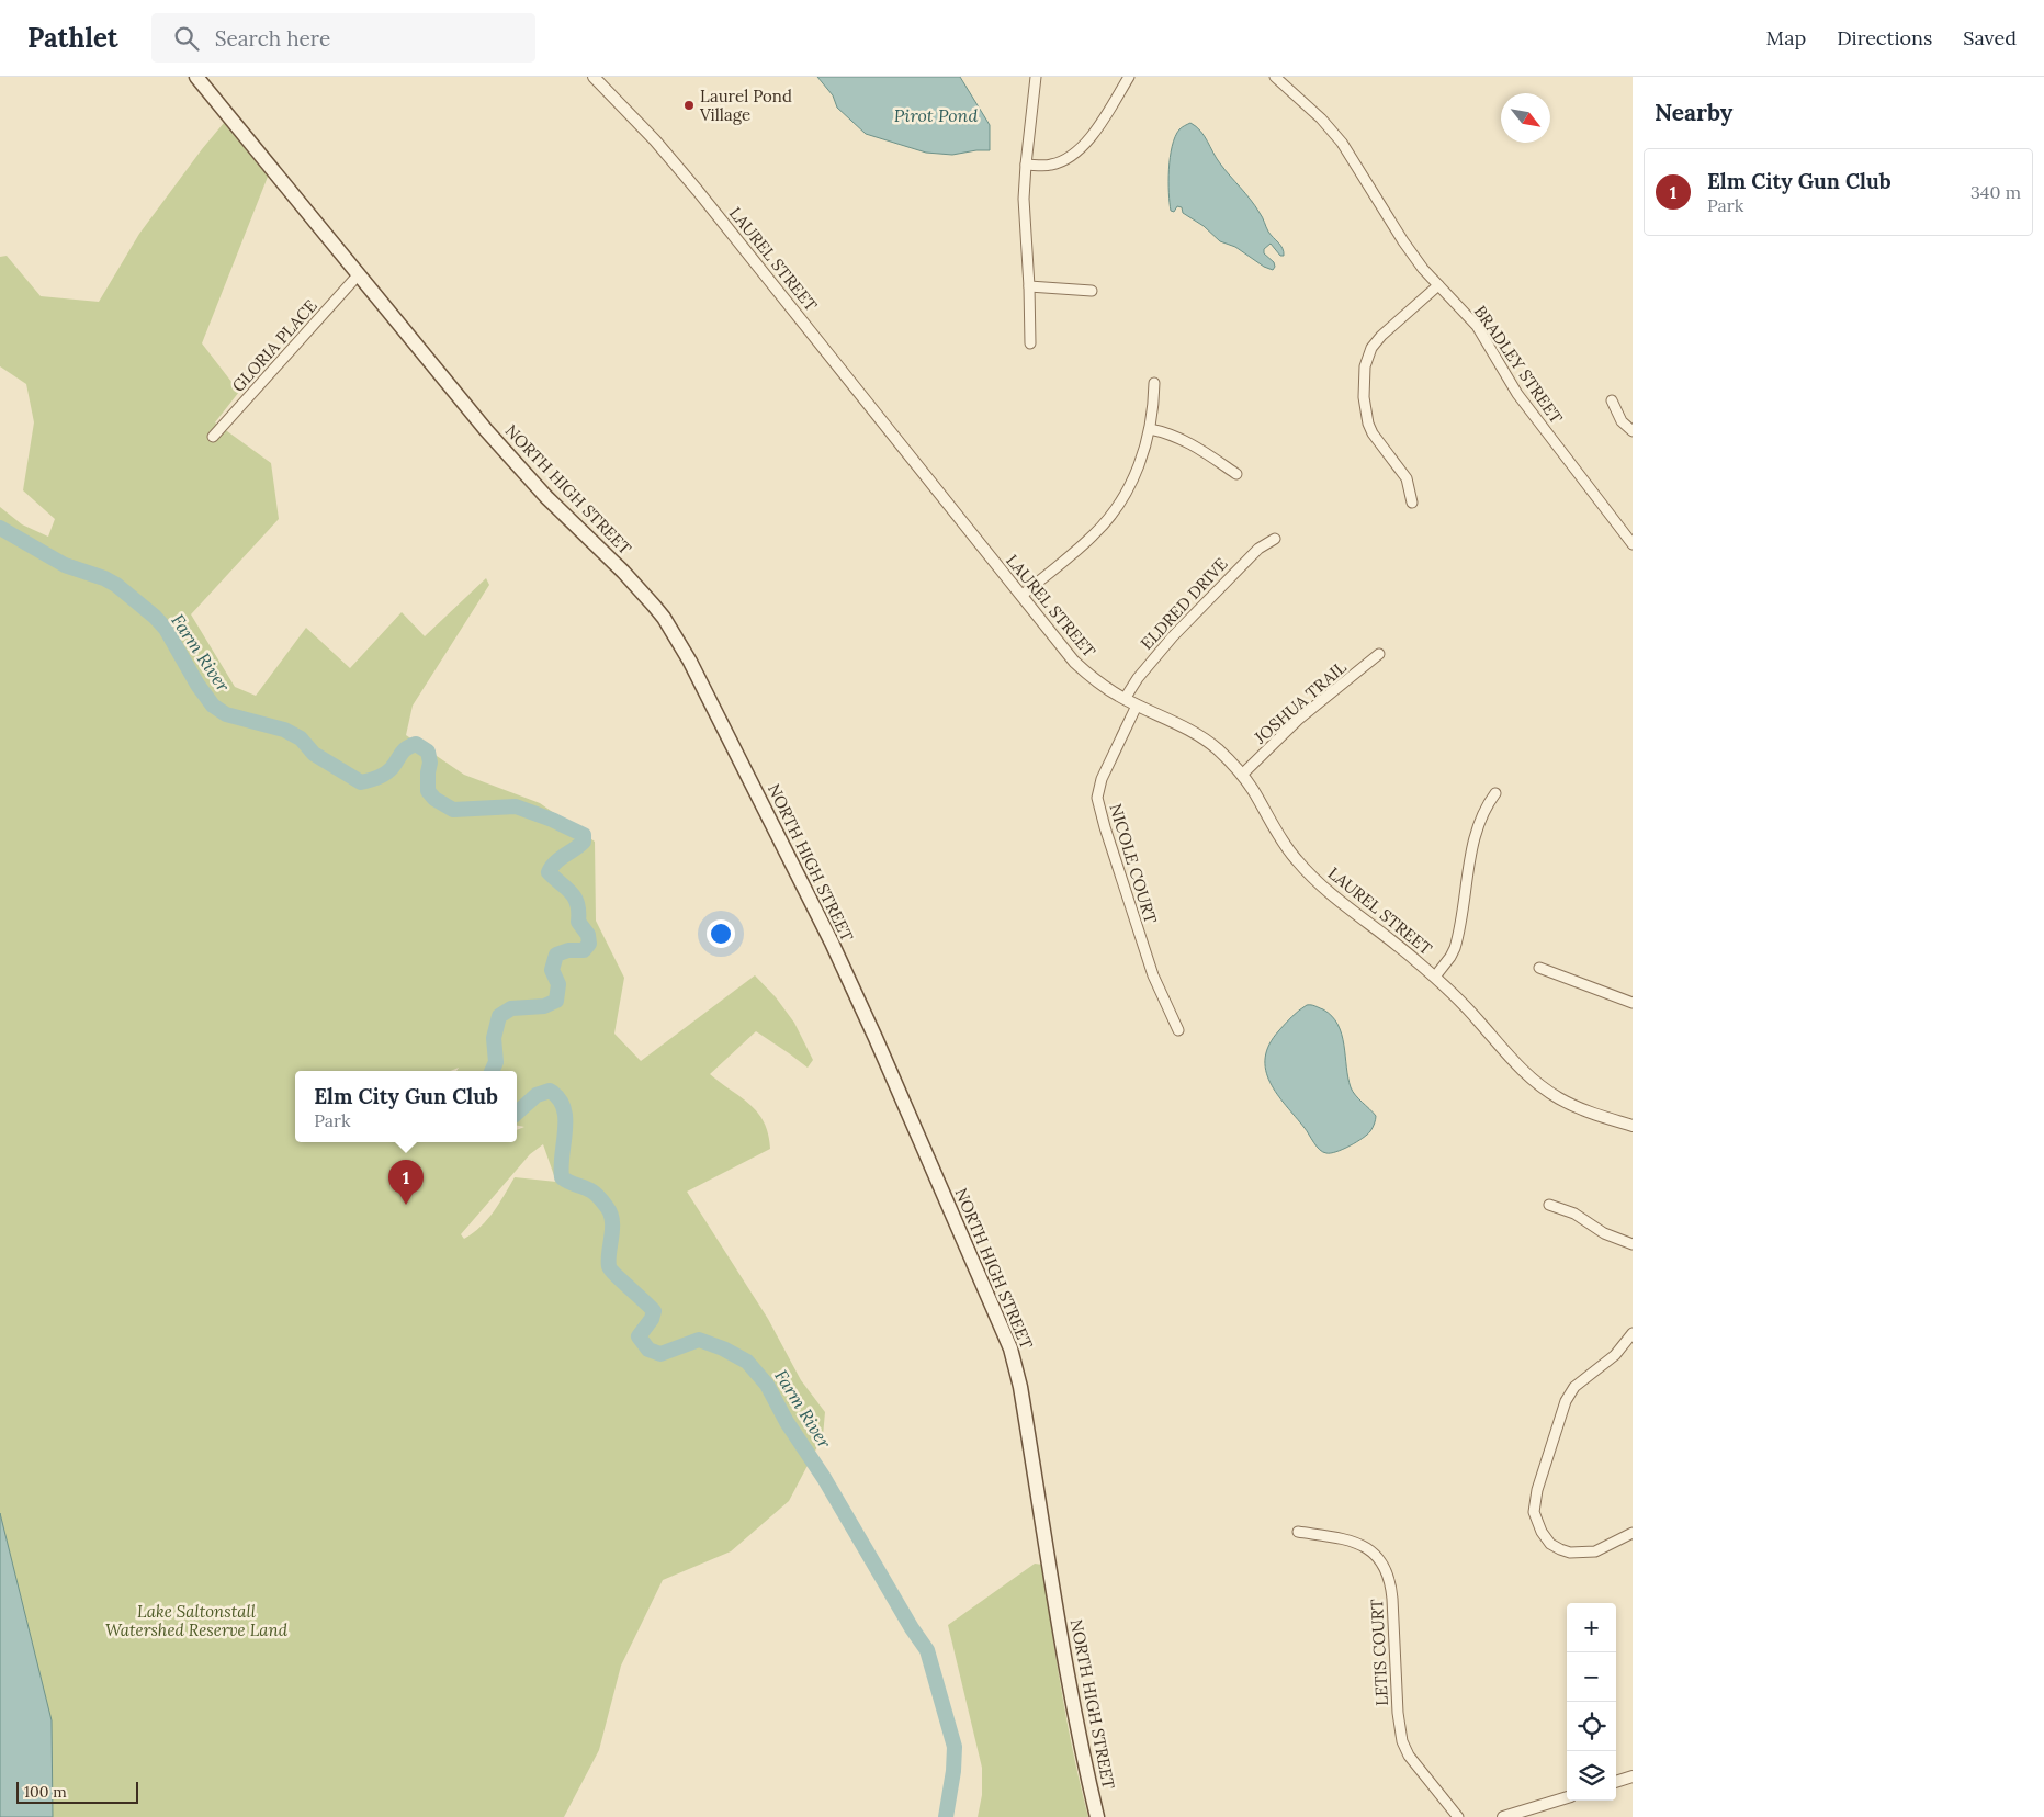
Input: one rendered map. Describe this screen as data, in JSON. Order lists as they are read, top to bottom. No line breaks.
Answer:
{"streets":{"main road":["NORTH HIGH STREET"],"street":["LAUREL STREET","GLORIA PLACE","BRADLEY STREET","ELDRED DRIVE","JOSHUA TRAIL","NICOLE COURT","LETIS COURT"]},"crossings":[["LAUREL STREET","ELDRED DRIVE"],["LAUREL STREET","JOSHUA TRAIL"],["LAUREL STREET","NICOLE COURT"],["GLORIA PLACE","NORTH HIGH STREET"]],"water":["Pirot Pond","Farm River"],"parks":["Lake Saltonstall Watershed Reserve Land"],"places":["Laurel Pond Village"],"scale_bar":"100 m","north":"bottom right","page":{"header":"Pathlet","search":"Search here","nav":["Map","Directions","Saved"],"heading":"Nearby","list":[{"mark":"1","name":"Elm City Gun Club","note":"Park","value":"340 m"}],"popup":["Elm City Gun Club","Park"],"pins":"1","map_buttons":["+","−"],"scale":"100 m"}}
